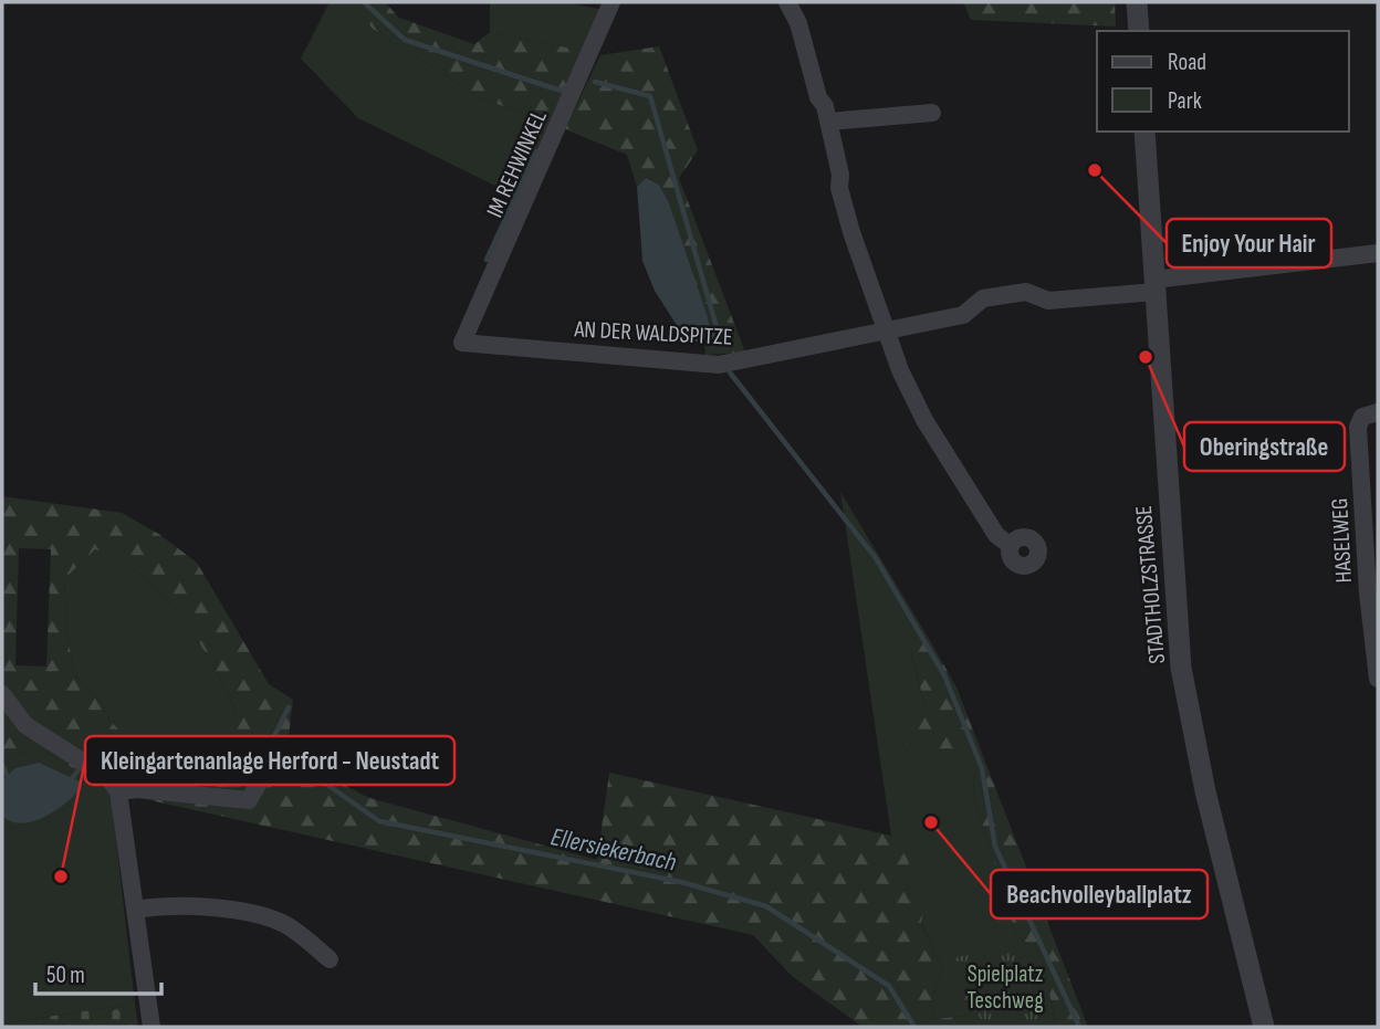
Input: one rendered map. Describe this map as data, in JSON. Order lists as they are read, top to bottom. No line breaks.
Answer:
{"streets":{"street":["IM REHWINKEL","AN DER WALDSPITZE","HASELWEG","STADTHOLZSTRASSE"]},"crossings":[["IM REHWINKEL","AN DER WALDSPITZE"],["AN DER WALDSPITZE","STADTHOLZSTRASSE"]],"water":["Ellersiekerbach"],"parks":["Spielplatz Teschweg"],"places":["Enjoy Your Hair","Oberingstraße","Beachvolleyballplatz","Kleingartenanlage Herford - Neustadt"],"legend":["Road","Park"],"scale_bar":"50 m"}
